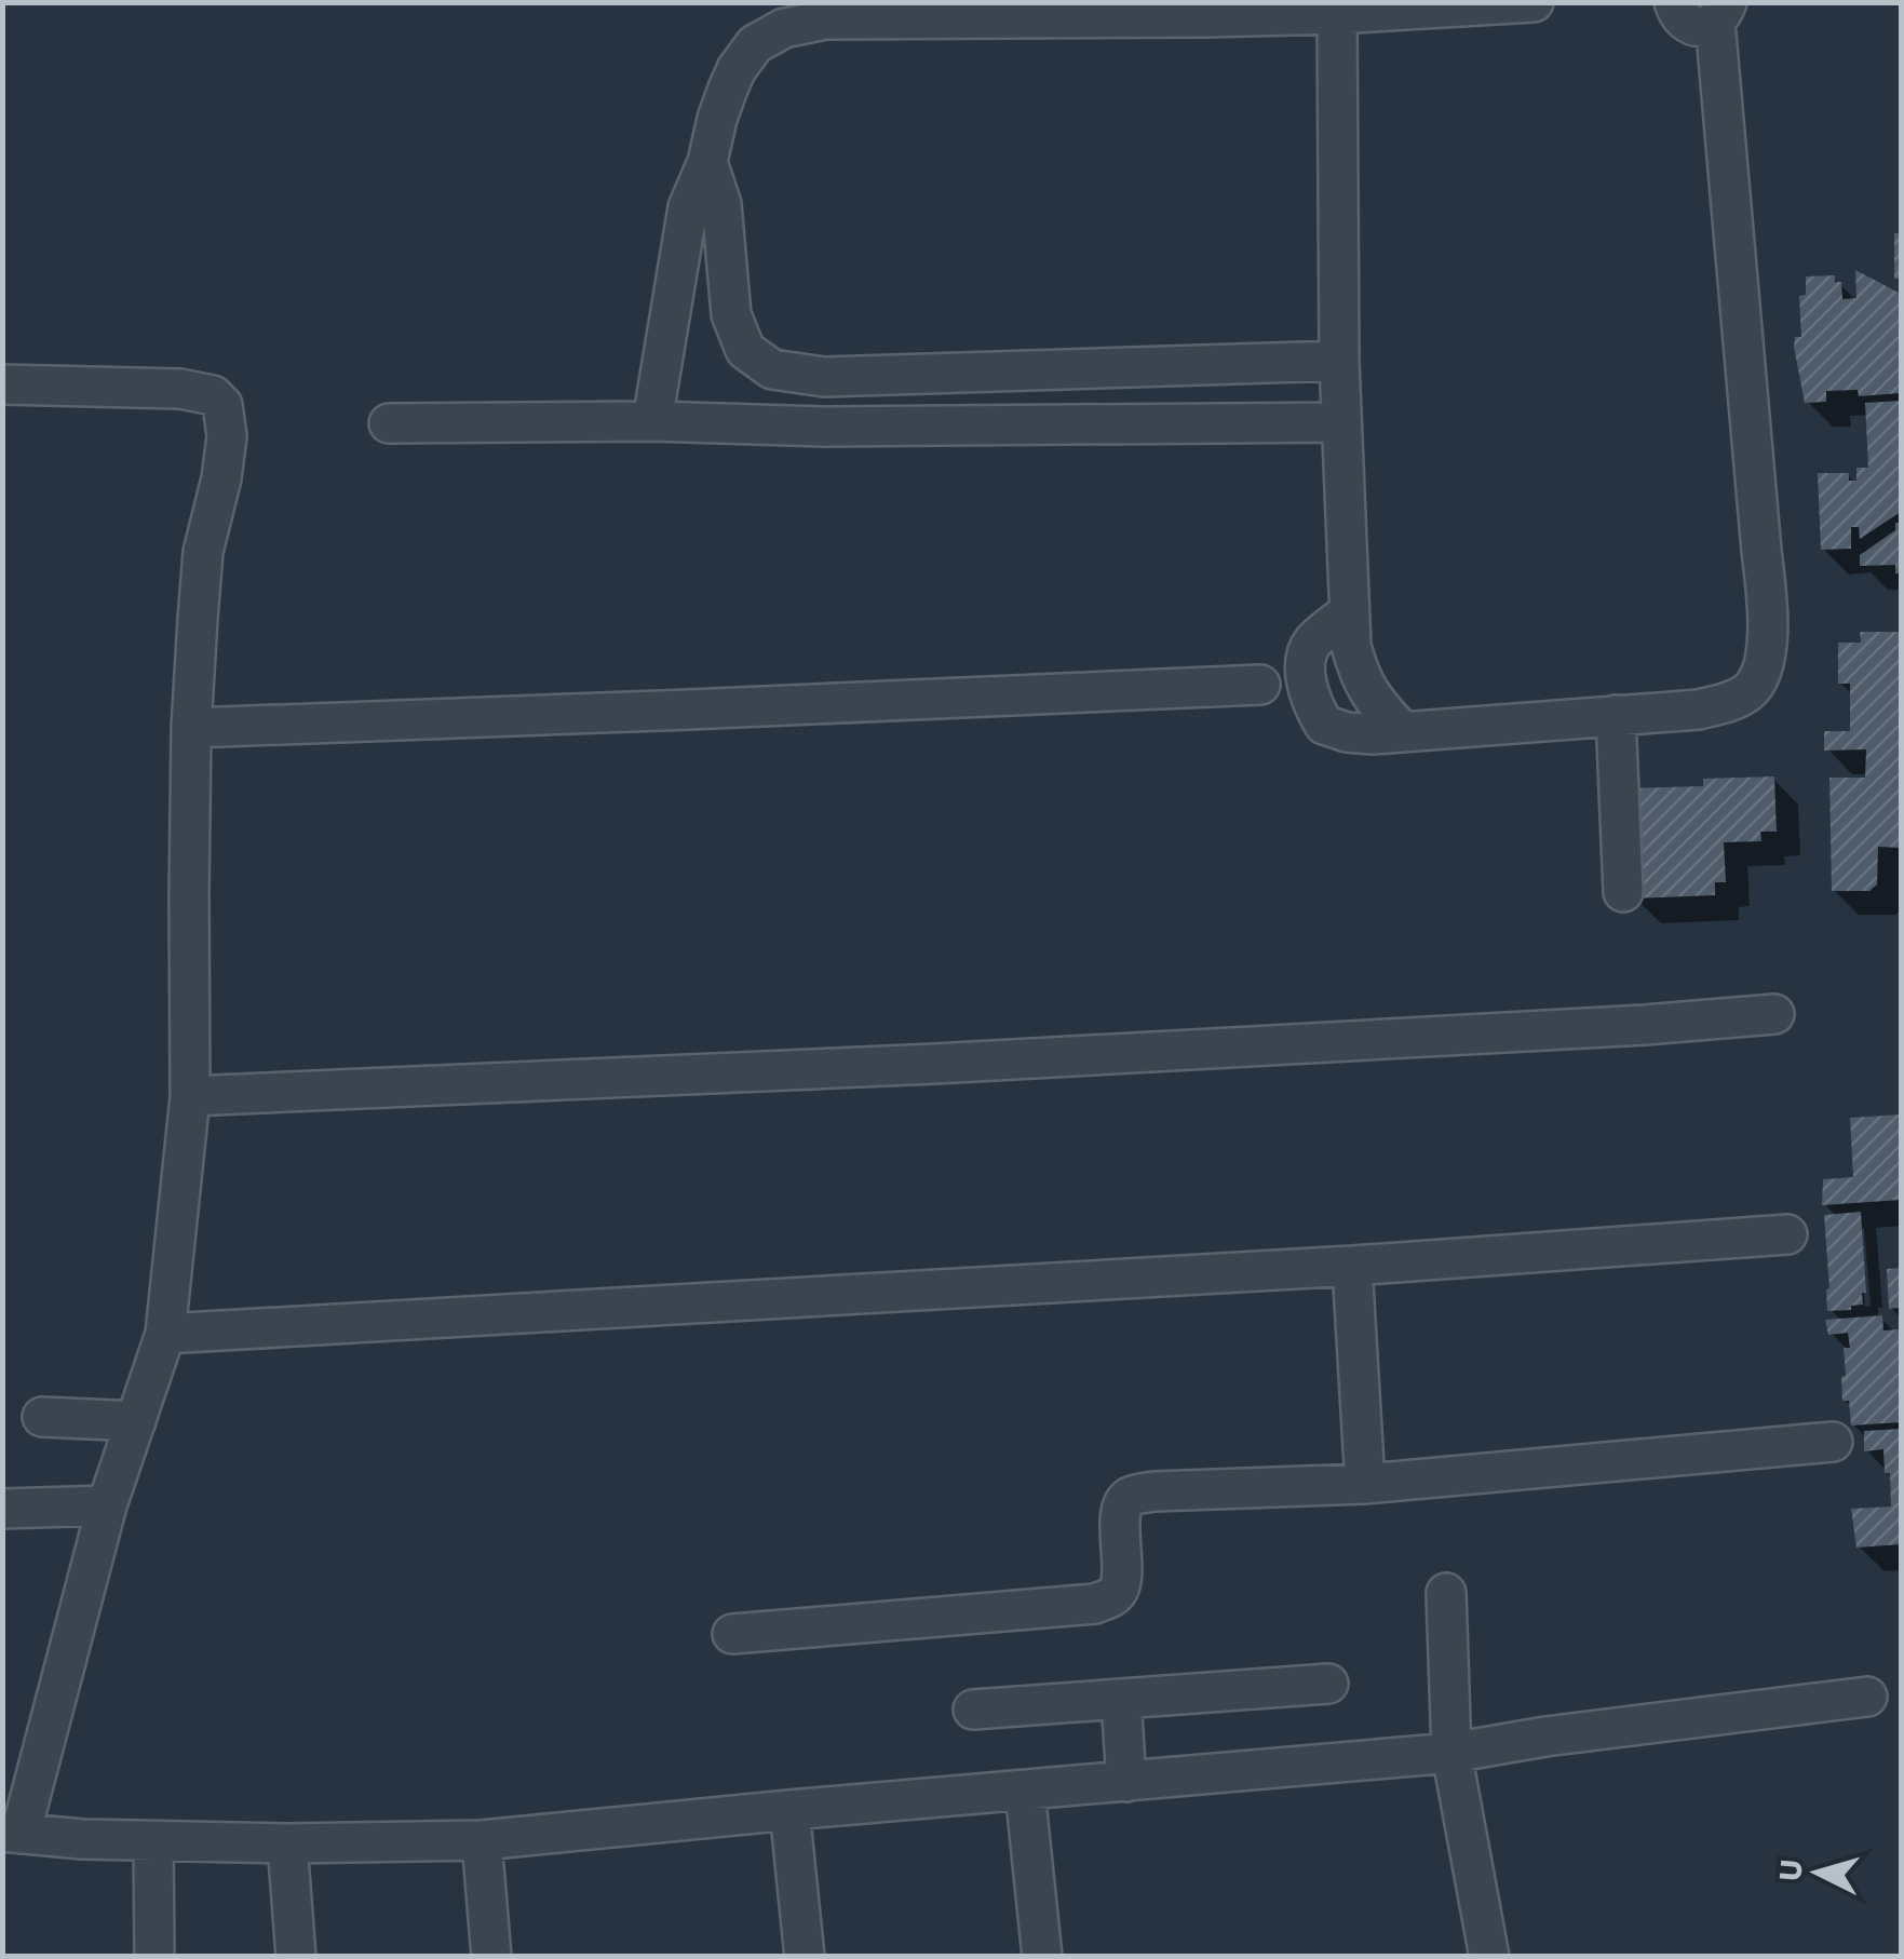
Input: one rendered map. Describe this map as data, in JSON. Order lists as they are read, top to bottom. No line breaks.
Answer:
{"north":"left"}
